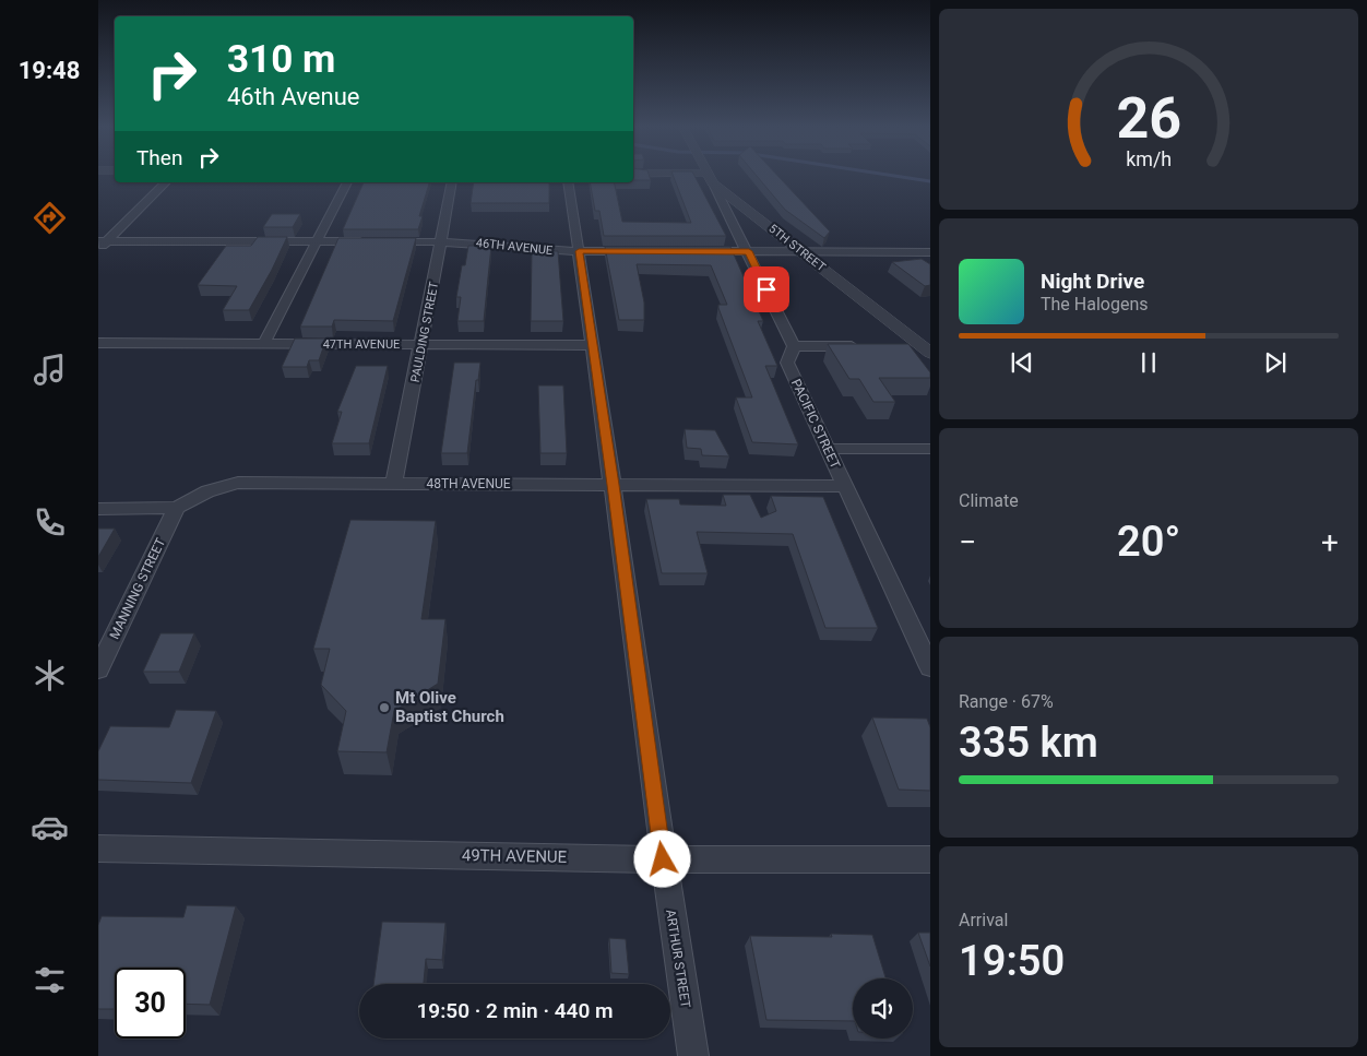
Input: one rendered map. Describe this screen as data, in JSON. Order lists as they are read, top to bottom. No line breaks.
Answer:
{"streets":{"street":["46TH AVENUE","5TH STREET","PAULDING STREET","47TH AVENUE","PACIFIC STREET","48TH AVENUE","MANNING STREET","49TH AVENUE","ARTHUR STREET"]},"crossings":[["46TH AVENUE","PAULDING STREET"],["46TH AVENUE","ARTHUR STREET"],["PAULDING STREET","47TH AVENUE"],["PAULDING STREET","48TH AVENUE"],["47TH AVENUE","ARTHUR STREET"],["PACIFIC STREET","48TH AVENUE"],["48TH AVENUE","MANNING STREET"],["48TH AVENUE","ARTHUR STREET"],["49TH AVENUE","ARTHUR STREET"]],"places":["Mt Olive Baptist Church"],"page":{"tabs":"19:48","turn":["310 m","46th Avenue"],"then":"Then","song":["Night Drive","The Halogens"],"tile":["Climate",["Range · 67%","335 km"],["Arrival","19:50"]],"heat":["−","20°","+"],"limit":"30","trip":"19:50 · 2 min · 440 m","gauge":["26","km/h"]}}
